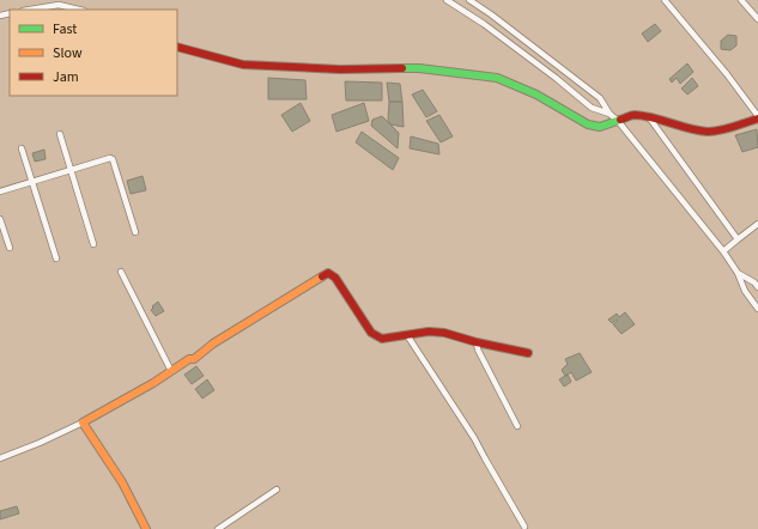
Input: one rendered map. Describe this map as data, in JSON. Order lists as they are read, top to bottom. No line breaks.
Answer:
{"legend":["Fast","Slow","Jam"]}
